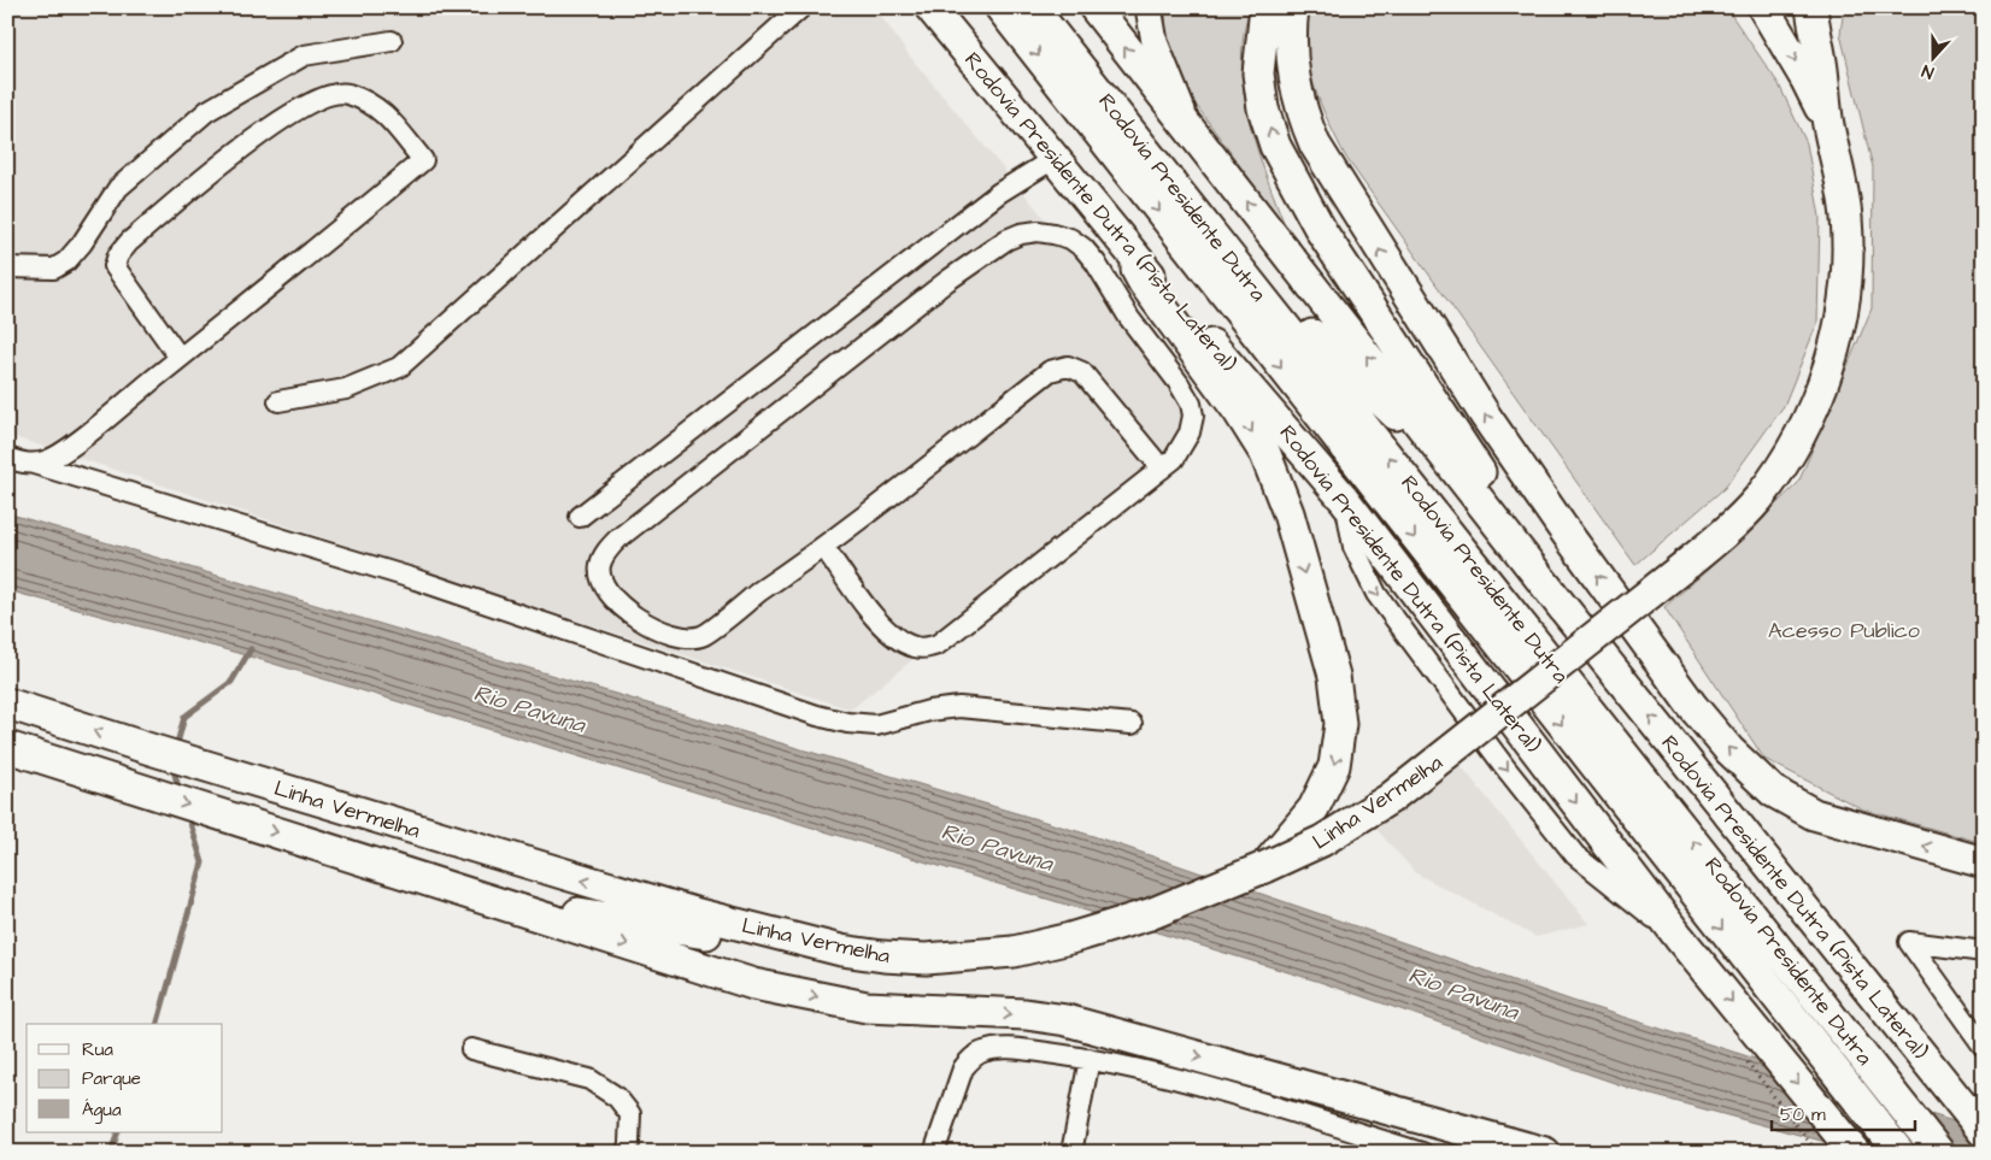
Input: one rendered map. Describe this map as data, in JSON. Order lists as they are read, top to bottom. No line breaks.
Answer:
{"streets":{"highway":["Rodovia Presidente Dutra","Rodovia Presidente Dutra (Pista Lateral)","Linha Vermelha"]},"water":["Rio Pavuna"],"parks":["Acesso Publico"],"legend":["Rua","Parque","Água"],"scale_bar":"50 m","north":"bottom"}
